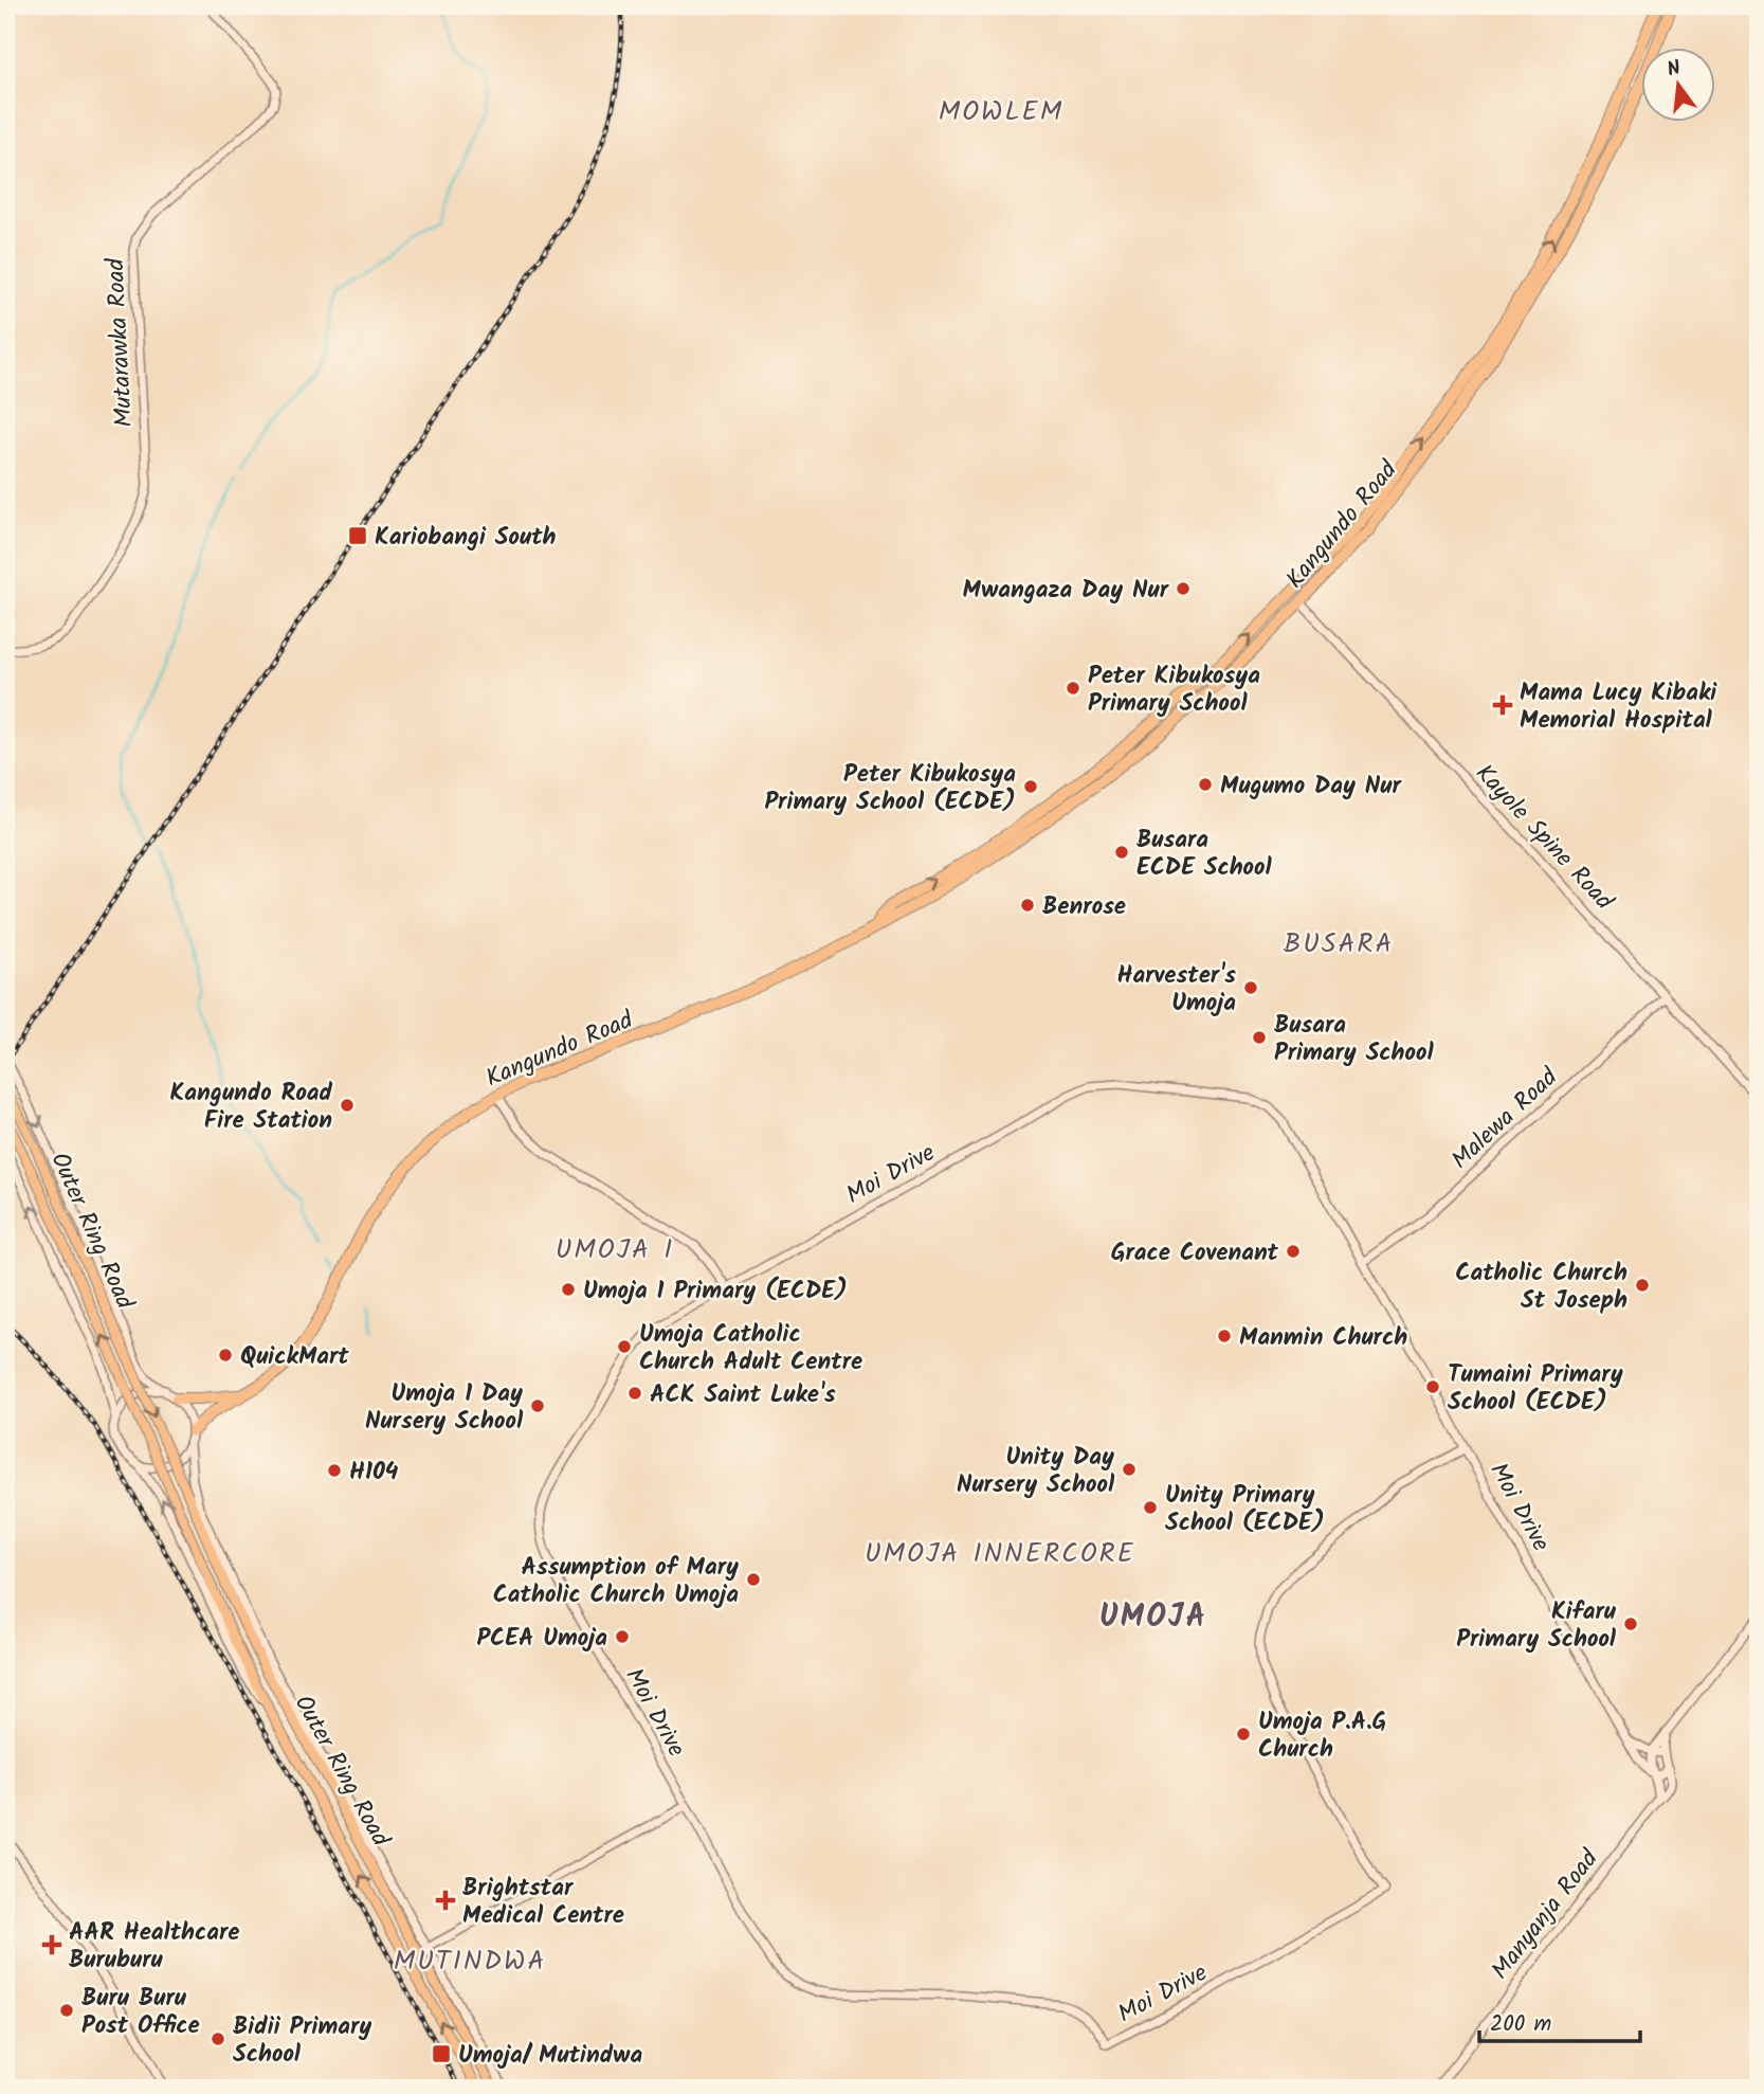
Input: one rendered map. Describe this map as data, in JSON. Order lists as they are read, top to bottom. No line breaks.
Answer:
{"streets":{"highway":["Kangundo Road"],"main road":["Outer Ring Road"],"street":["Mutarawka Road","Kayole Spine Road","Malewa Road","Moi Drive","Manyanja Road"]},"crossings":[["Kangundo Road","Kayole Spine Road"],["Kangundo Road","Outer Ring Road"],["Kayole Spine Road","Malewa Road"],["Malewa Road","Moi Drive"]],"districts":["MOWLEM","BUSARA","UMOJA I","UMOJA INNERCORE","UMOJA","MUTINDWA"],"places":{"transit":["Kariobangi South","Umoja/ Mutindwa"],"other":["Mwangaza Day Nur","Peter Kibukosya Primary School","Mugumo Day Nur","Peter Kibukosya Primary School (ECDE)","Busara ECDE School","Benrose","Harvester's Umoja","Busara Primary School","Kangundo Road Fire Station","Grace Covenant","Catholic Church St Joseph","Umoja 1 Primary (ECDE)","Manmin Church","Umoja Catholic Church Adult Centre","QuickMart","Tumaini Primary School (ECDE)","ACK Saint Luke's","Umoja 1 Day Nursery School","Unity Day Nursery School","H104","Unity Primary School (ECDE)","Assumption of Mary Catholic Church Umoja","Kifaru Primary School","PCEA Umoja","Umoja P.A.G Church","Buru Buru Post Office","Bidii Primary School"],"health":["Mama Lucy Kibaki Memorial Hospital","Brightstar Medical Centre","AAR Healthcare Buruburu"]},"scale_bar":"200 m","north":"top"}
